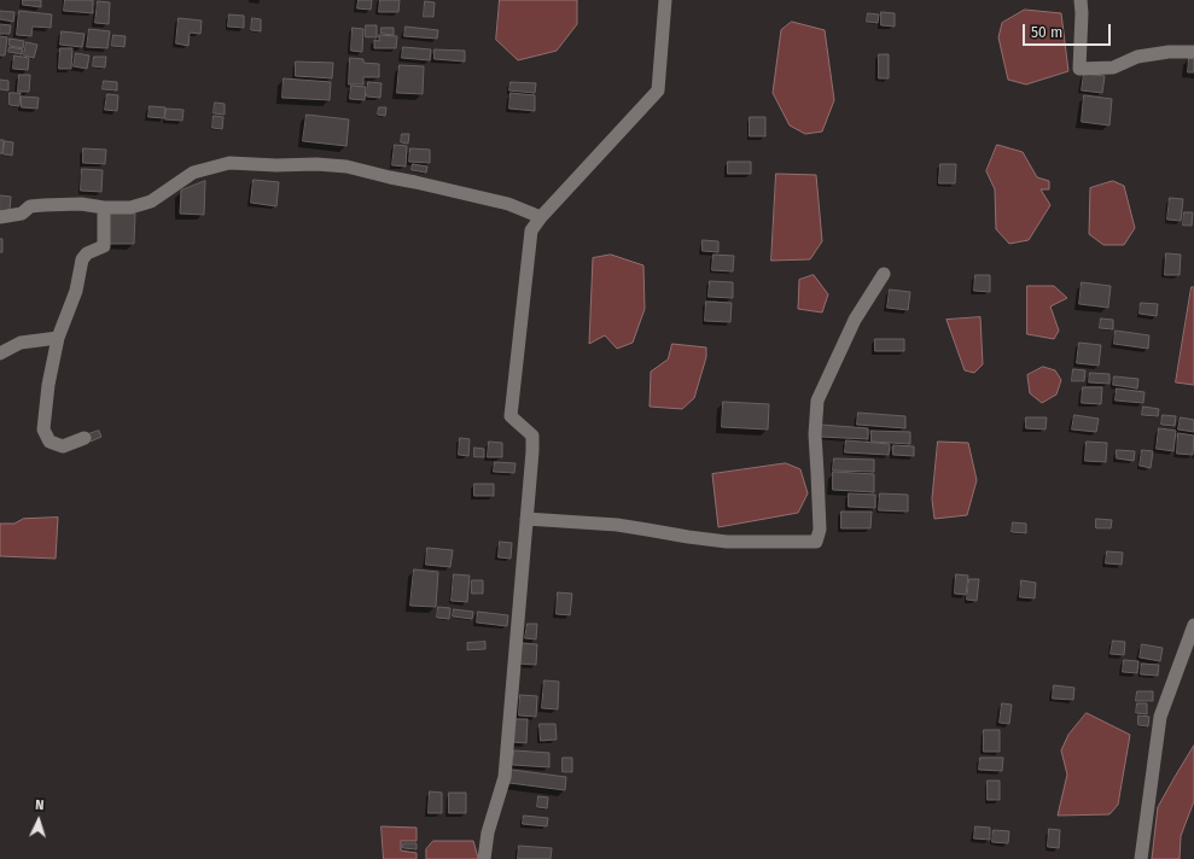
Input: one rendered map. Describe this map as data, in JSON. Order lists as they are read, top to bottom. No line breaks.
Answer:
{"scale_bar":"50 m","north":"top"}
